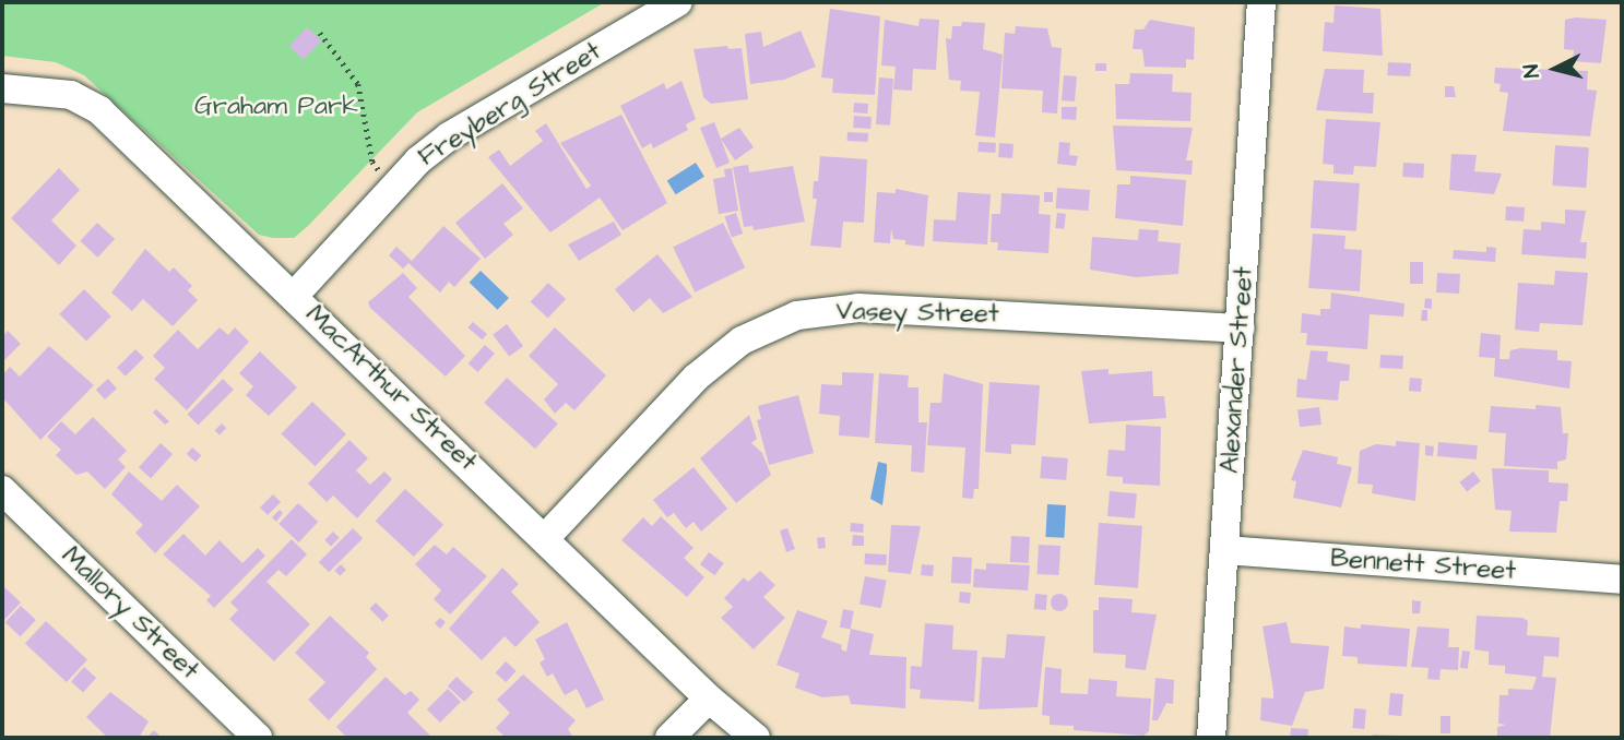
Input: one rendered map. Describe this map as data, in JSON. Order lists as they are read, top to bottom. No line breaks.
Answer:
{"streets":{"street":["Freyberg Street","Vasey Street","Alexander Street","MacArthur Street","Bennett Street","Mallory Street"]},"crossings":[["Freyberg Street","MacArthur Street"],["Vasey Street","Alexander Street"],["Vasey Street","MacArthur Street"],["Alexander Street","Bennett Street"]],"parks":["Graham Park"],"north":"left"}
